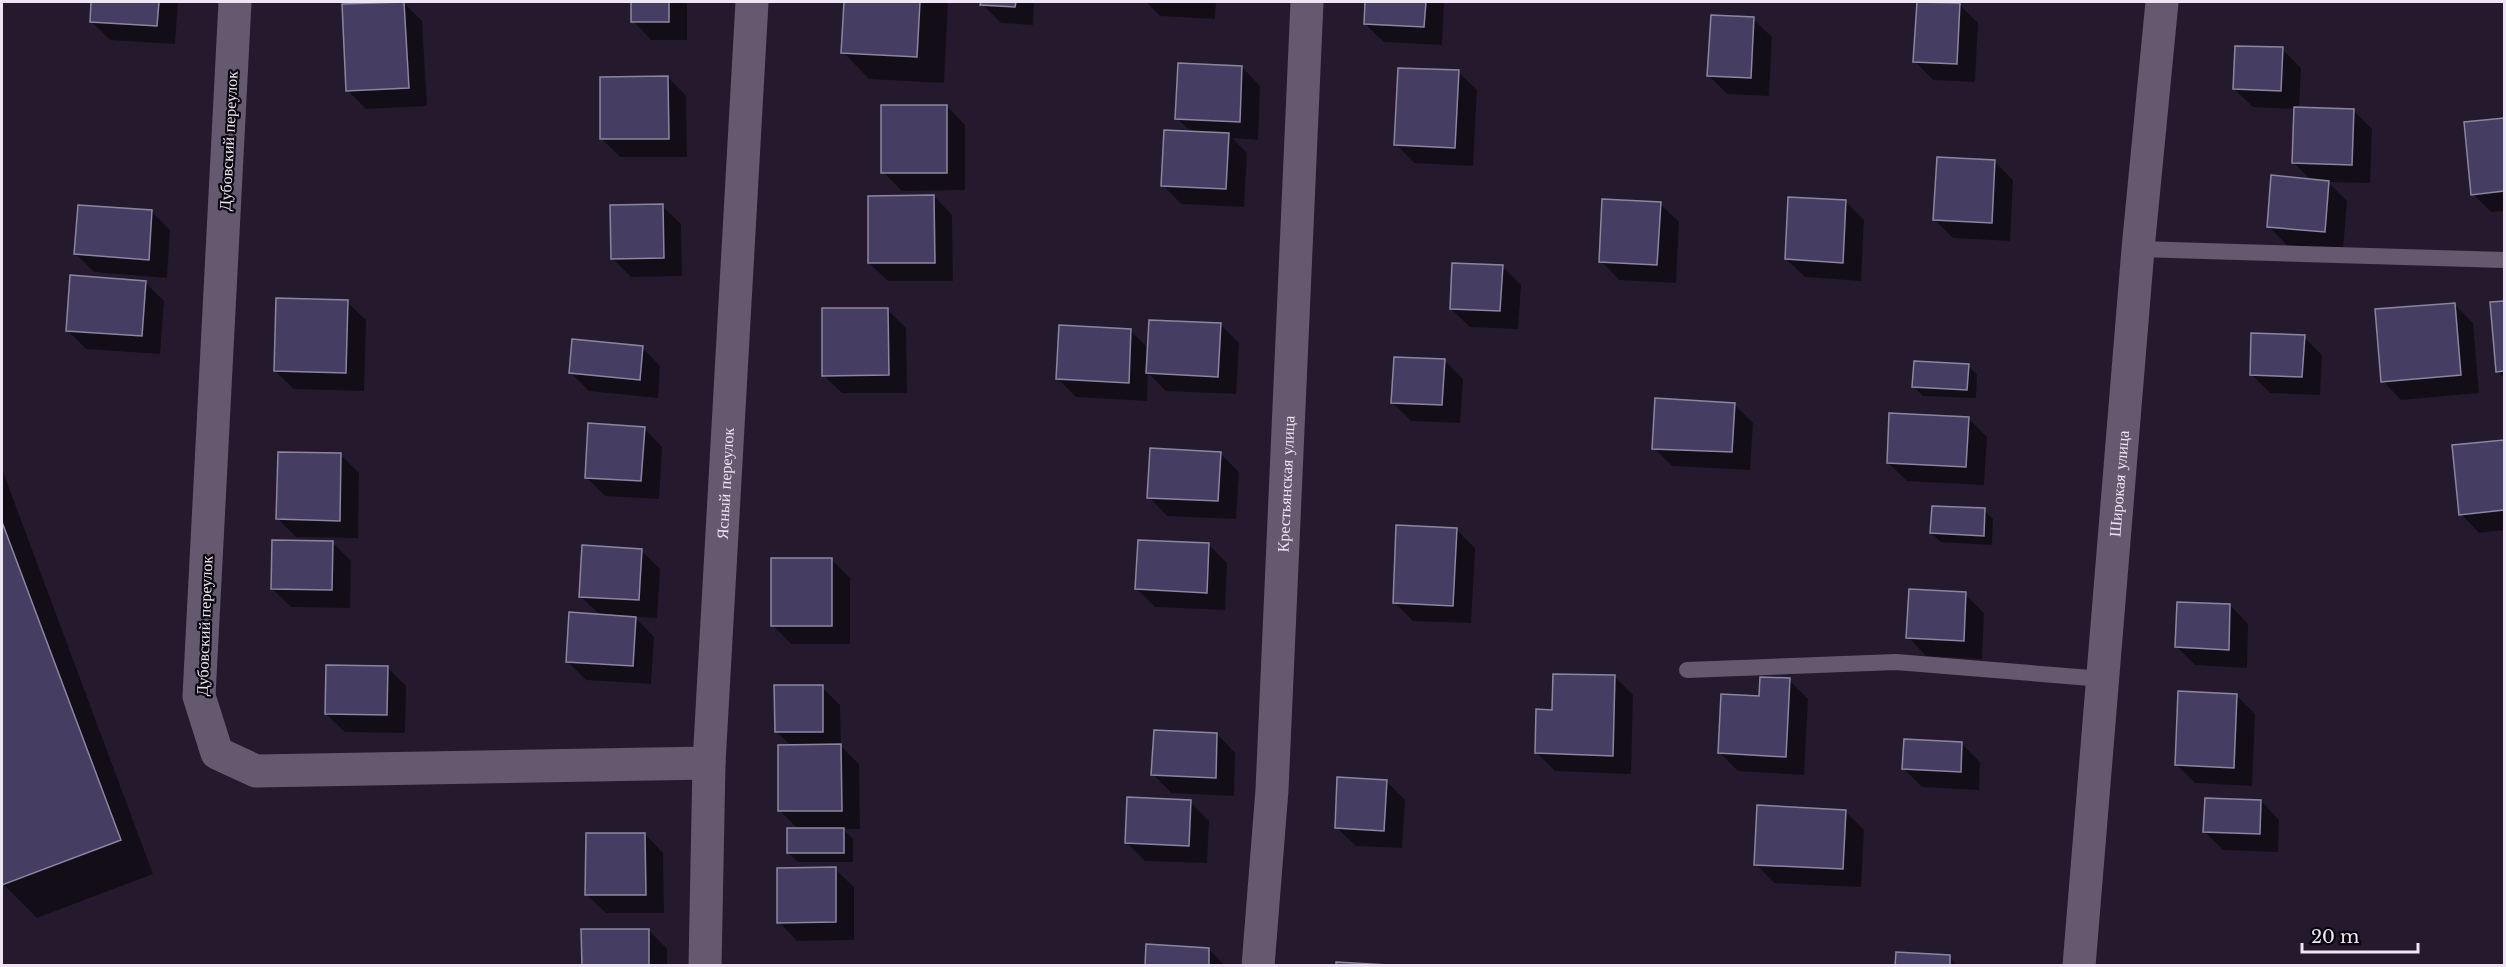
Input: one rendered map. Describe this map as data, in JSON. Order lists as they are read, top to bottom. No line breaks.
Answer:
{"streets":{"street":["Дубовский переулок","Ясный переулок","Широкая улица","Крестьянская улица"]},"crossings":[["Дубовский переулок","Ясный переулок"]],"scale_bar":"20 m"}
